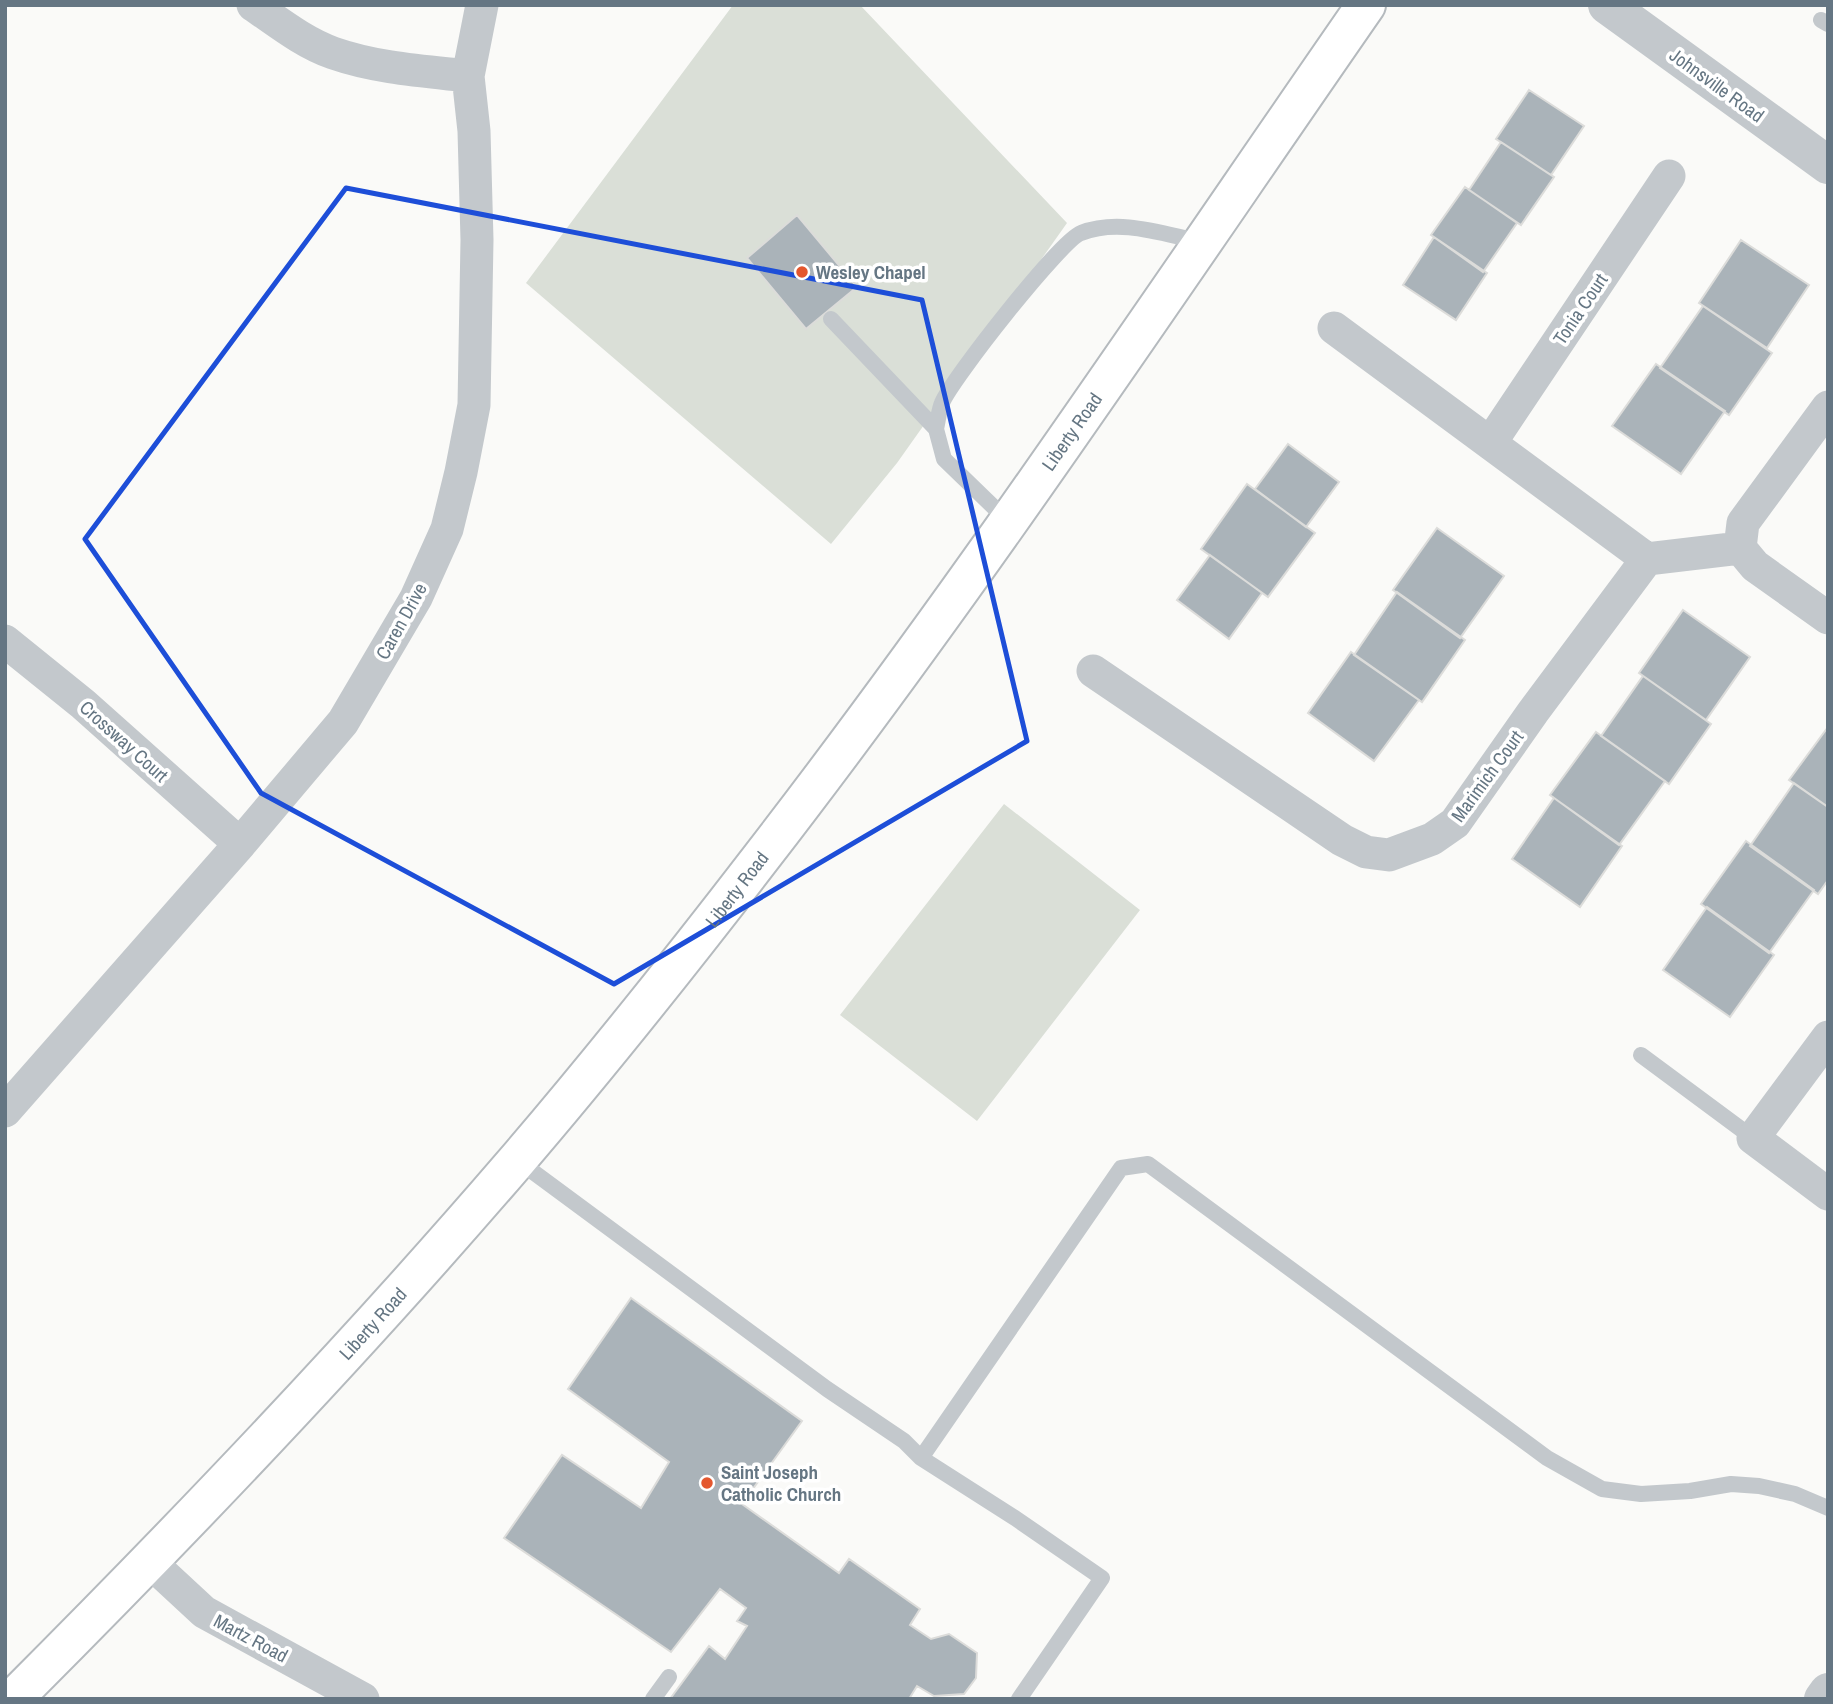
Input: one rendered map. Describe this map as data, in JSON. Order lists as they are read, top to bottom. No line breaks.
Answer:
{"streets":{"main road":["Liberty Road"],"street":["Johnsville Road","Tonia Court","Caren Drive","Crossway Court","Marimich Court","Martz Road"]},"crossings":[["Liberty Road","Martz Road"],["Caren Drive","Crossway Court"]],"places":["Wesley Chapel","Saint Joseph Catholic Church"]}
